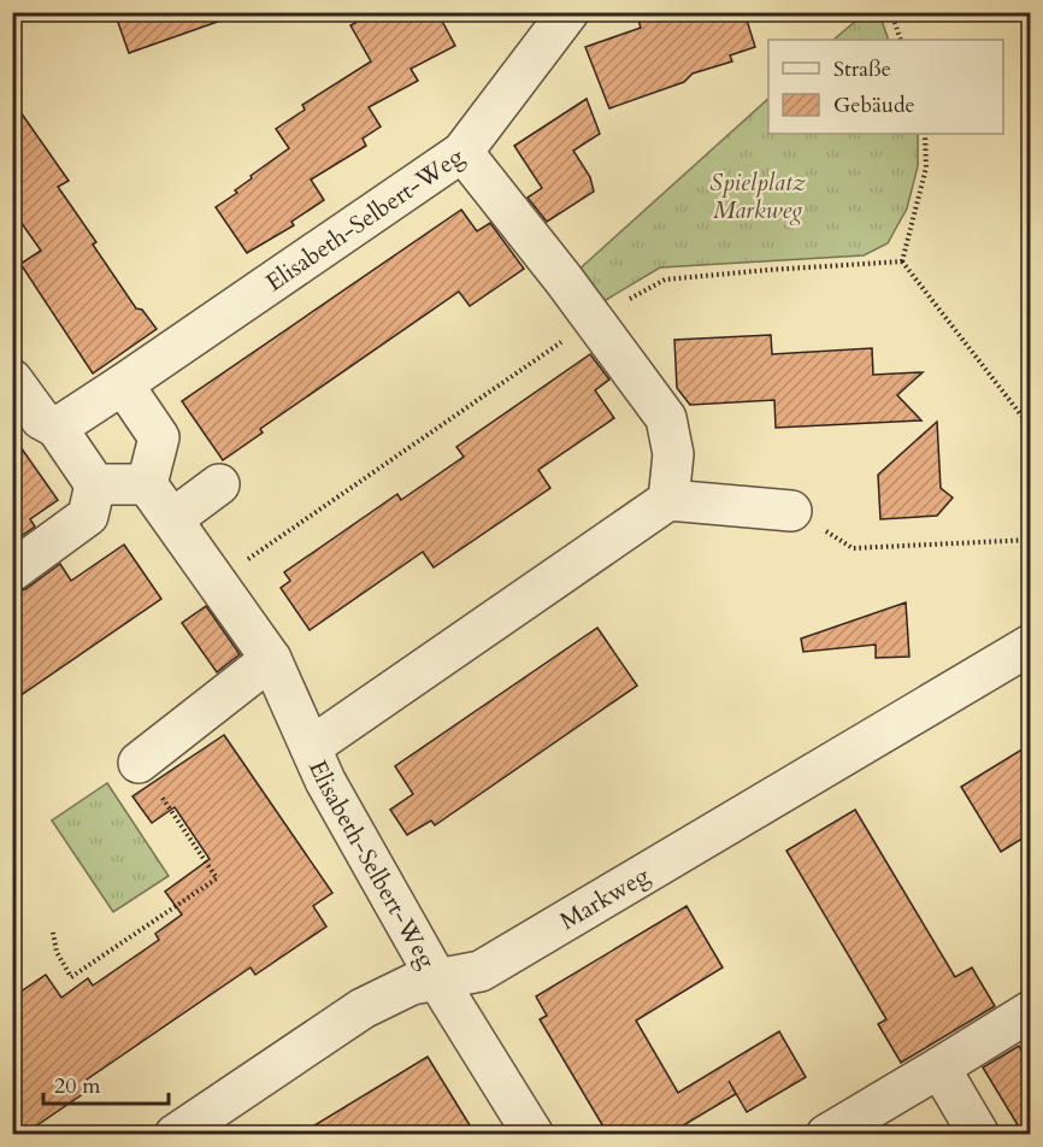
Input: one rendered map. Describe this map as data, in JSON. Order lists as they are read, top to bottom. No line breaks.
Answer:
{"streets":{"street":["Elisabeth-Selbert-Weg","Markweg"]},"crossings":[["Elisabeth-Selbert-Weg","Markweg"]],"parks":["Spielplatz Markweg"],"legend":["Straße","Gebäude"],"scale_bar":"20 m"}
